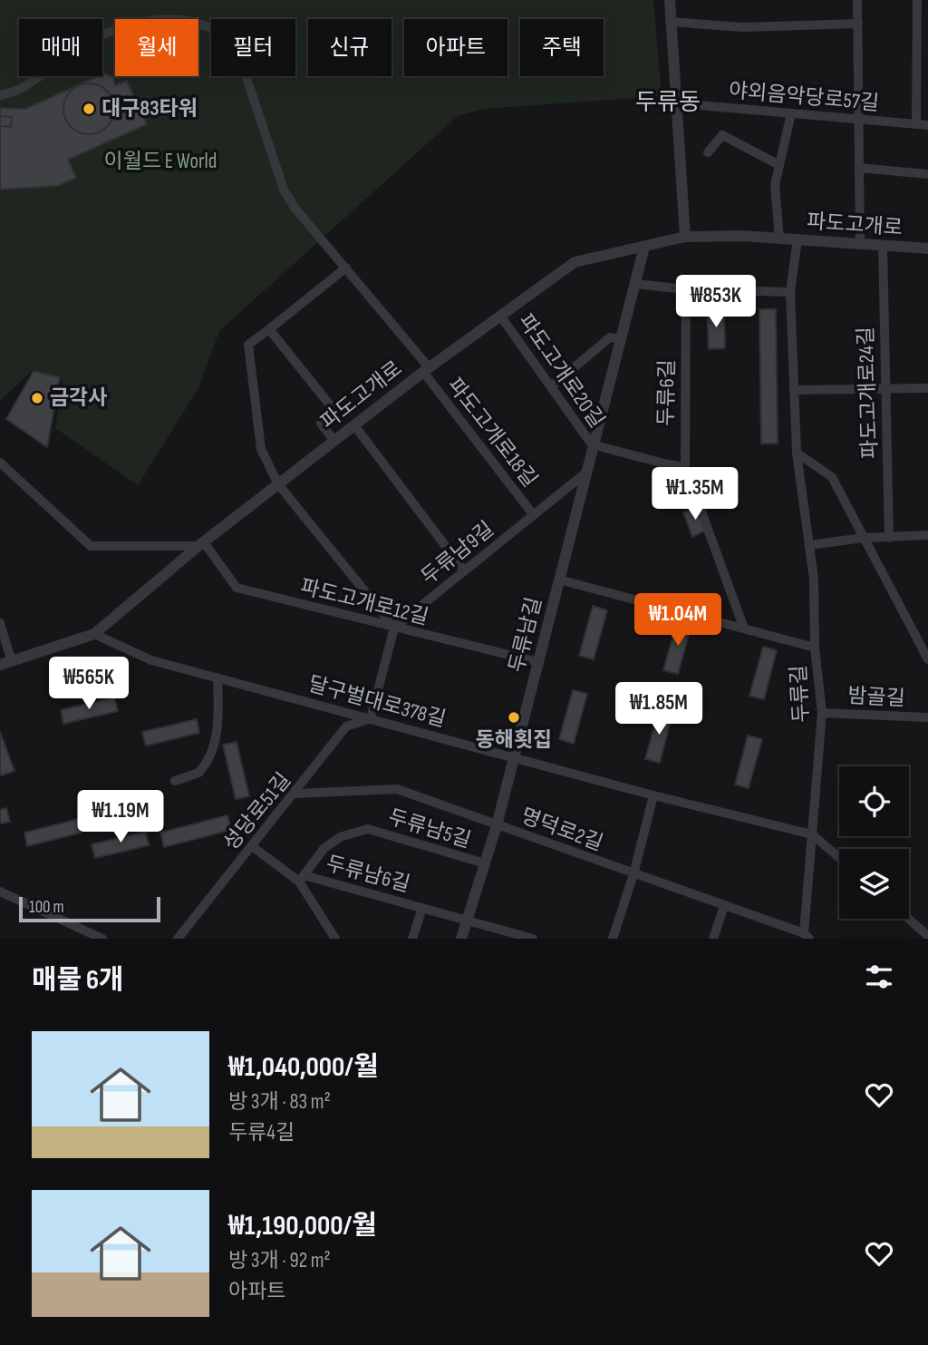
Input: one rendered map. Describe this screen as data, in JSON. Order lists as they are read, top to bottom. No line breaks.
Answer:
{"streets":{"street":["야외음악당로57길","파도고개로","파도고개로20길","두류6길","파도고개로24길","파도고개로18길","두류남9길","파도고개로12길","두류남길","두류길","밤골길","달구벌대로378길","성당로51길","두류남5길","명덕로2길","두류남6길"]},"crossings":[["야외음악당로57길","파도고개로"],["파도고개로","파도고개로20길"],["파도고개로","파도고개로24길"],["파도고개로","파도고개로18길"],["파도고개로","파도고개로12길"],["파도고개로","두류남길"],["파도고개로","두류길"],["파도고개로","달구벌대로378길"],["파도고개로20길","두류6길"],["파도고개로20길","두류남길"],["파도고개로18길","두류남9길"],["두류남9길","파도고개로12길"],["두류남9길","두류남길"],["파도고개로12길","두류남길"],["두류남길","달구벌대로378길"],["두류남길","두류남5길"],["두류남길","명덕로2길"],["두류남길","두류남6길"],["두류길","밤골길"],["두류길","달구벌대로378길"],["두류길","명덕로2길"],["달구벌대로378길","성당로51길"],["성당로51길","명덕로2길"],["성당로51길","두류남6길"],["두류남5길","두류남6길"]],"districts":["두류동"],"parks":["이월드 E World"],"places":["대구83타워","금각사","동해횟집"],"scale_bar":"100 m","page":{"chip":["매매","월세","필터","신규","아파트","주택"],"price":["₩853K","₩1.35M","₩1.04M","₩565K","₩1.85M","₩1.19M"],"scale":"100 m","heading":"매물 6개","list":[{"name":"₩1,040,000/월","note":"방 3개 · 83 m² · 두류4길"},{"name":"₩1,190,000/월","note":"방 3개 · 92 m² · 아파트"}]}}
